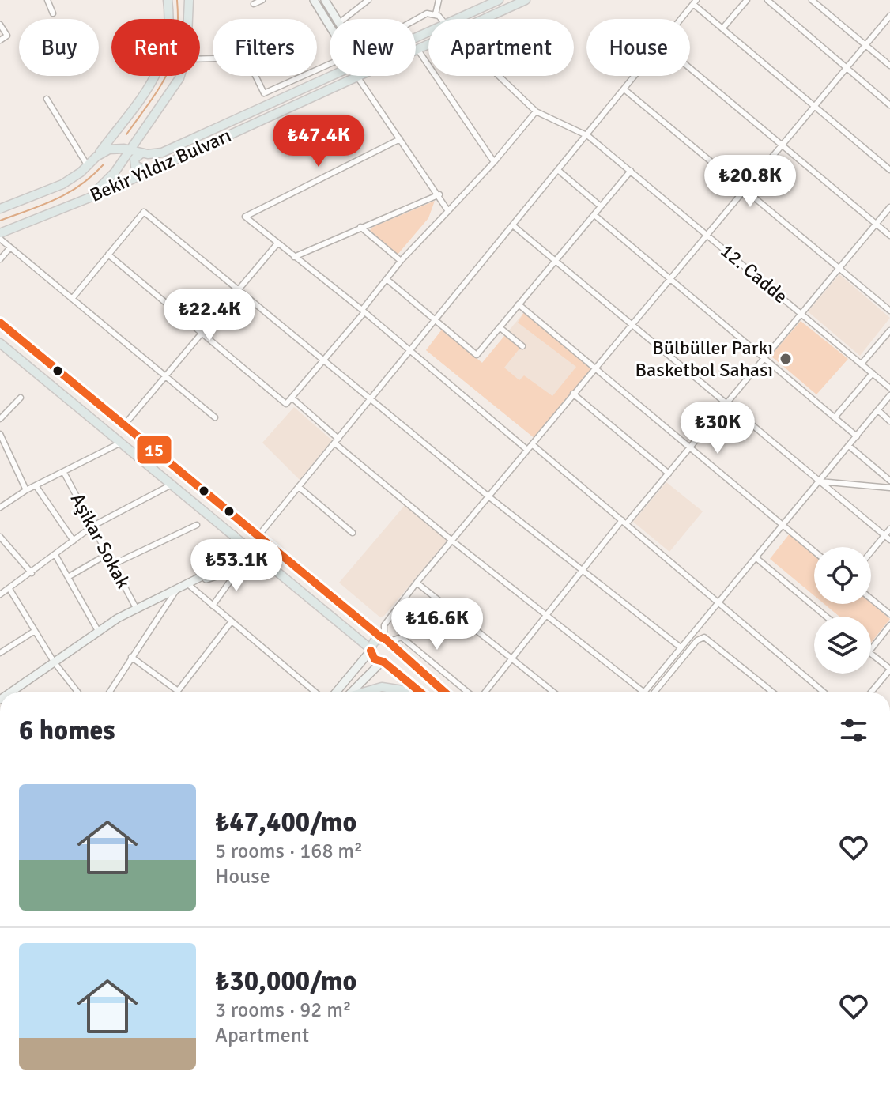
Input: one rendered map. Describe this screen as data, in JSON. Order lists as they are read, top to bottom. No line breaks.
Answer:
{"streets":{"main road":["Bekir Yıldız Bulvarı"],"street":["12. Cadde","Aşikar Sokak"]},"places":["Bülbüller Parkı Basketbol Sahası"],"lines":["transit line 15"],"page":{"chip":["Buy","Rent","Filters","New","Apartment","House"],"price":["₺47.4K","₺20.8K","₺22.4K","₺30K","₺53.1K","₺16.6K"],"heading":"6 homes","list":[{"name":"₺47,400/mo","note":"5 rooms · 168 m² · House"},{"name":"₺30,000/mo","note":"3 rooms · 92 m² · Apartment"}]}}
